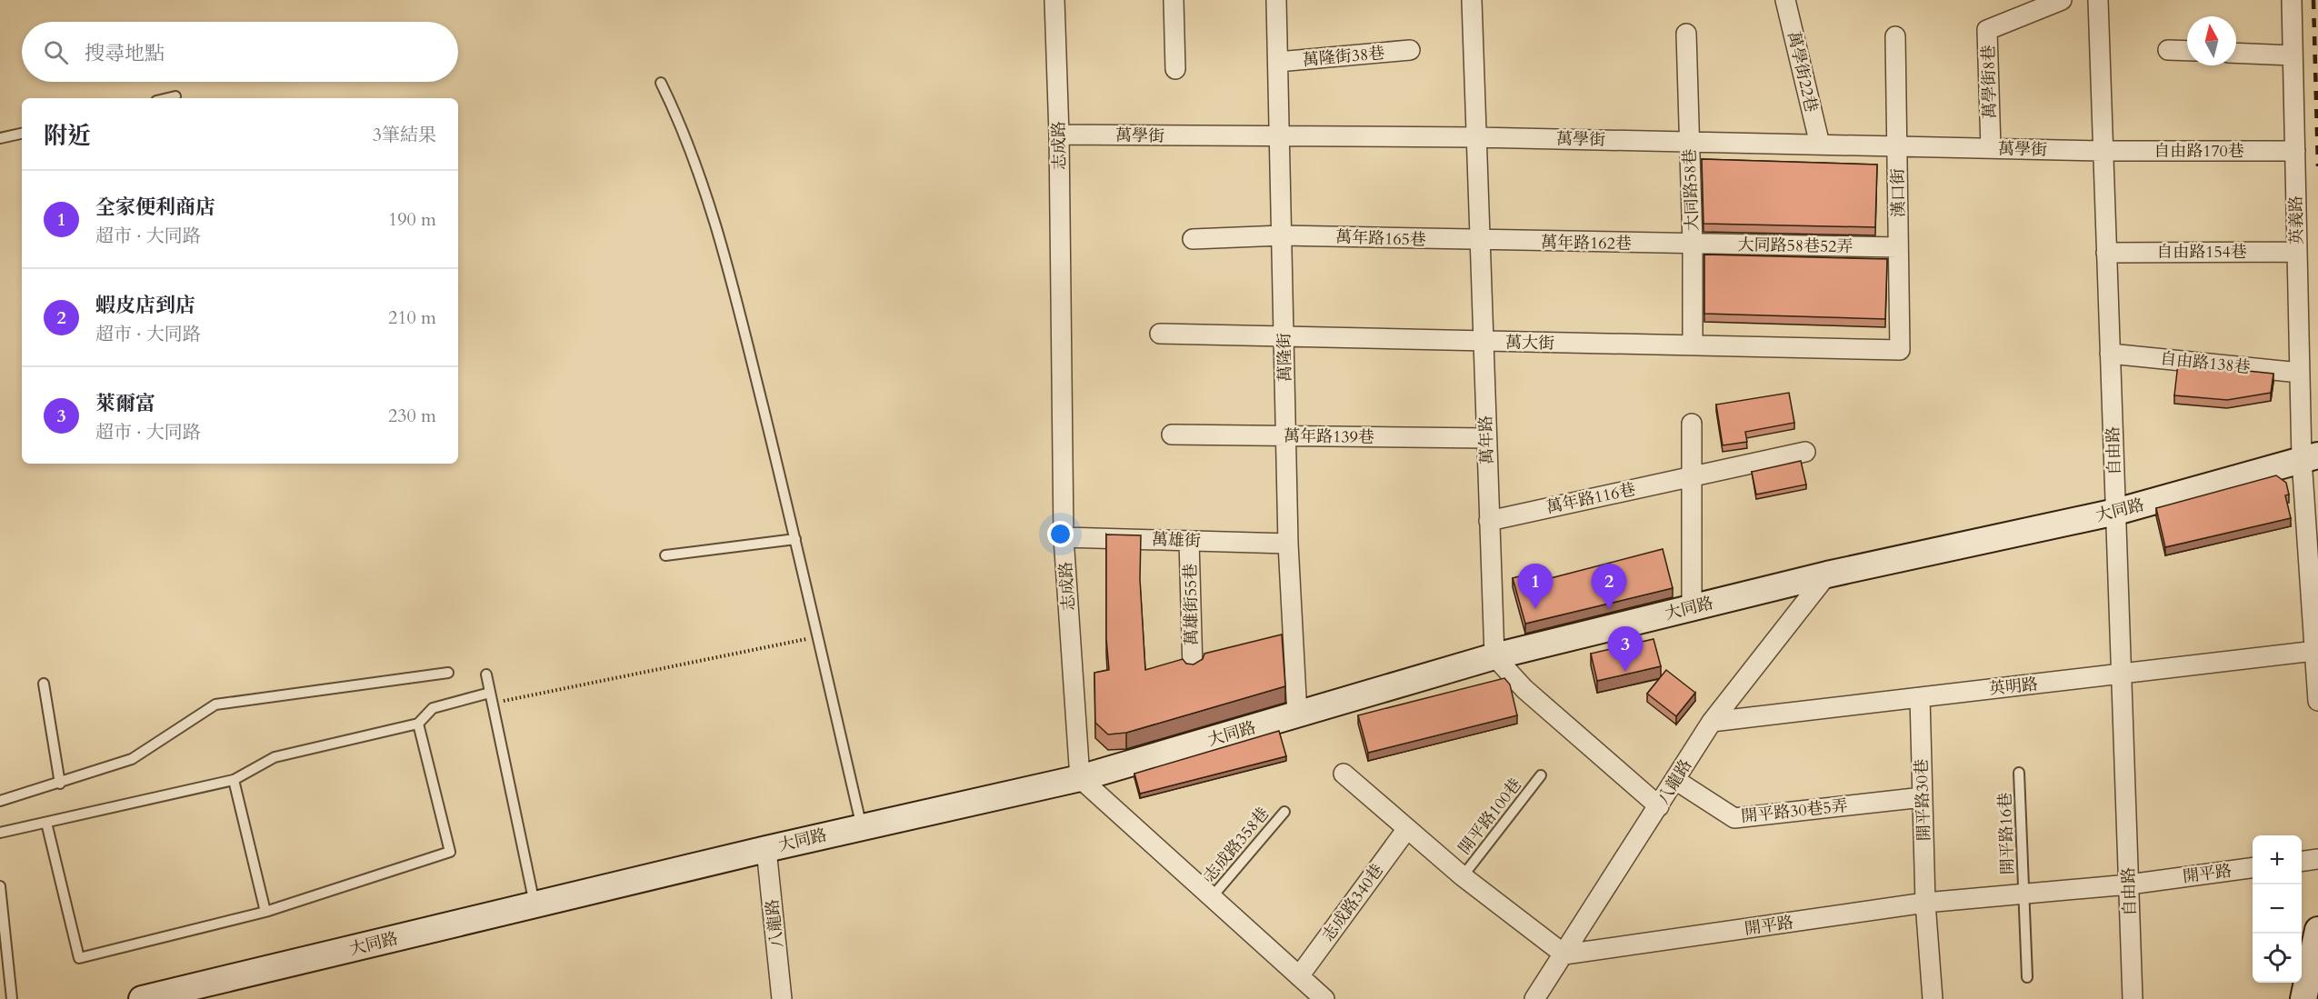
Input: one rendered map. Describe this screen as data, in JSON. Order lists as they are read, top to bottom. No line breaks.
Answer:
{"streets":{"main road":["大同路"],"street":["萬隆街38巷","萬學街22巷","萬學街8巷","萬學街","志成路","自由路170巷","大同路58巷","漢口街","英義路","萬年路165巷","萬年路162巷","大同路58巷52弄","自由路154巷","萬大街","萬隆街","自由路138巷","萬年路139巷","萬年路","自由路","萬年路116巷","萬雄街","萬雄街55巷","英明路","八龍路","開平路30巷","開平路30巷5弄","開平路","志成路340巷"],"lane":["開平路100巷","開平路16巷","志成路358巷"]},"crossings":[["萬隆街38巷","萬隆街"],["萬學街22巷","萬學街"],["萬學街8巷","萬學街"],["萬學街","志成路"],["萬學街","自由路170巷"],["萬學街","大同路58巷"],["萬學街","漢口街"],["萬學街","萬隆街"],["萬學街","萬年路"],["萬學街","自由路"],["志成路","大同路"],["志成路","萬雄街"],["自由路170巷","英義路"],["自由路170巷","自由路"],["大同路58巷","萬年路162巷"],["大同路58巷","大同路58巷52弄"],["大同路58巷","萬大街"],["漢口街","大同路58巷52弄"],["漢口街","萬大街"],["英義路","自由路154巷"],["英義路","自由路138巷"],["英義路","大同路"],["英義路","英明路"],["萬年路165巷","萬年路162巷"],["萬年路165巷","萬隆街"],["萬年路165巷","萬年路"],["萬年路162巷","大同路58巷52弄"],["萬年路162巷","萬年路"],["自由路154巷","自由路"],["萬大街","萬隆街"],["萬大街","萬年路"],["萬隆街","萬年路139巷"],["萬隆街","大同路"],["萬隆街","萬雄街"],["自由路138巷","自由路"],["萬年路139巷","萬年路"],["萬年路","萬年路116巷"],["萬年路","大同路"],["自由路","大同路"],["自由路","英明路"],["自由路","開平路"],["大同路","八龍路"],["萬雄街","萬雄街55巷"],["英明路","八龍路"],["英明路","開平路30巷"],["八龍路","開平路30巷5弄"],["八龍路","開平路"],["開平路30巷","開平路30巷5弄"],["開平路30巷","開平路"],["開平路16巷","開平路"]],"north":"top","page":{"search":"搜尋地點","heading":["附近","3筆結果"],"list":[{"mark":"1","name":"全家便利商店","note":"超市 · 大同路","value":"190 m"},{"mark":"2","name":"蝦皮店到店","note":"超市 · 大同路","value":"210 m"},{"mark":"3","name":"萊爾富","note":"超市 · 大同路","value":"230 m"}],"pins":["1","2","3"],"map_buttons":["+","−"]}}
